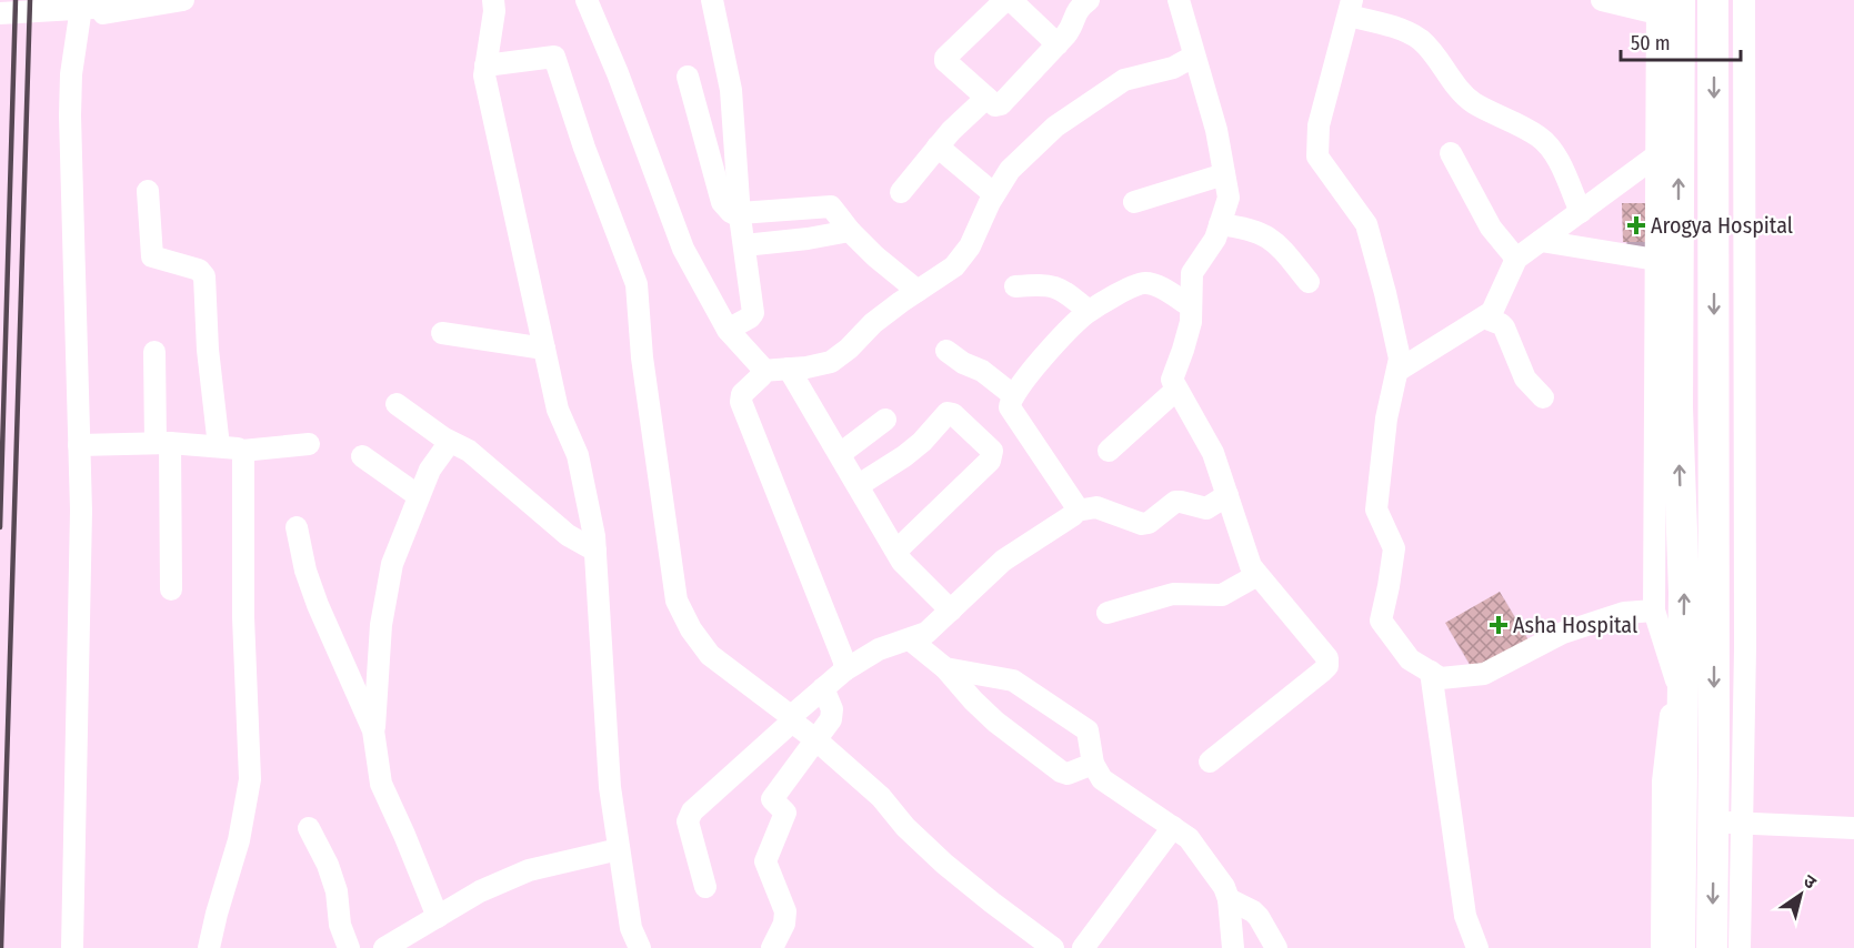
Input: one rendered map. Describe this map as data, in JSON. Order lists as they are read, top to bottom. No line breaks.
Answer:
{"places":{"health":["Arogya Hospital","Asha Hospital"]},"scale_bar":"50 m","north":"top right"}
